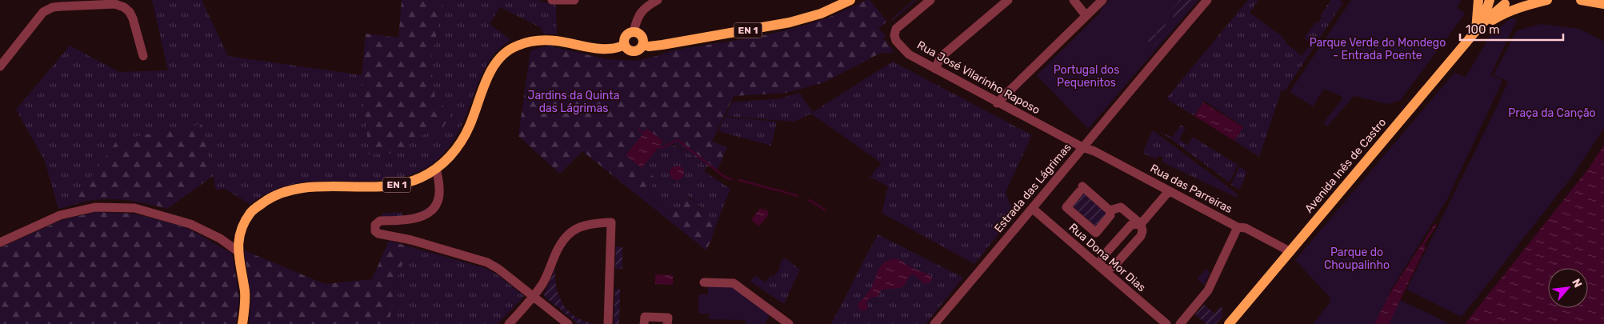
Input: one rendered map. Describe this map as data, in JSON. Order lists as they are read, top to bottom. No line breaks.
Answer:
{"streets":{"main road":["EN 1","Avenida Inês de Castro"],"street":["Rua José Vilarinho Raposo","Estrada das Lágrimas","Rua das Parreiras","Rua Dona Mor Dias"]},"crossings":[["Rua José Vilarinho Raposo","Estrada das Lágrimas"],["Rua José Vilarinho Raposo","Rua das Parreiras"],["Avenida Inês de Castro","Rua das Parreiras"],["Estrada das Lágrimas","Rua das Parreiras"],["Estrada das Lágrimas","Rua Dona Mor Dias"]],"parks":["Parque Verde do Mondego - Entrada Poente","Portugal dos Pequenitos","Jardins da Quinta das Lágrimas","Praça da Canção","Parque do Choupalinho"],"scale_bar":"100 m","north":"top right"}
